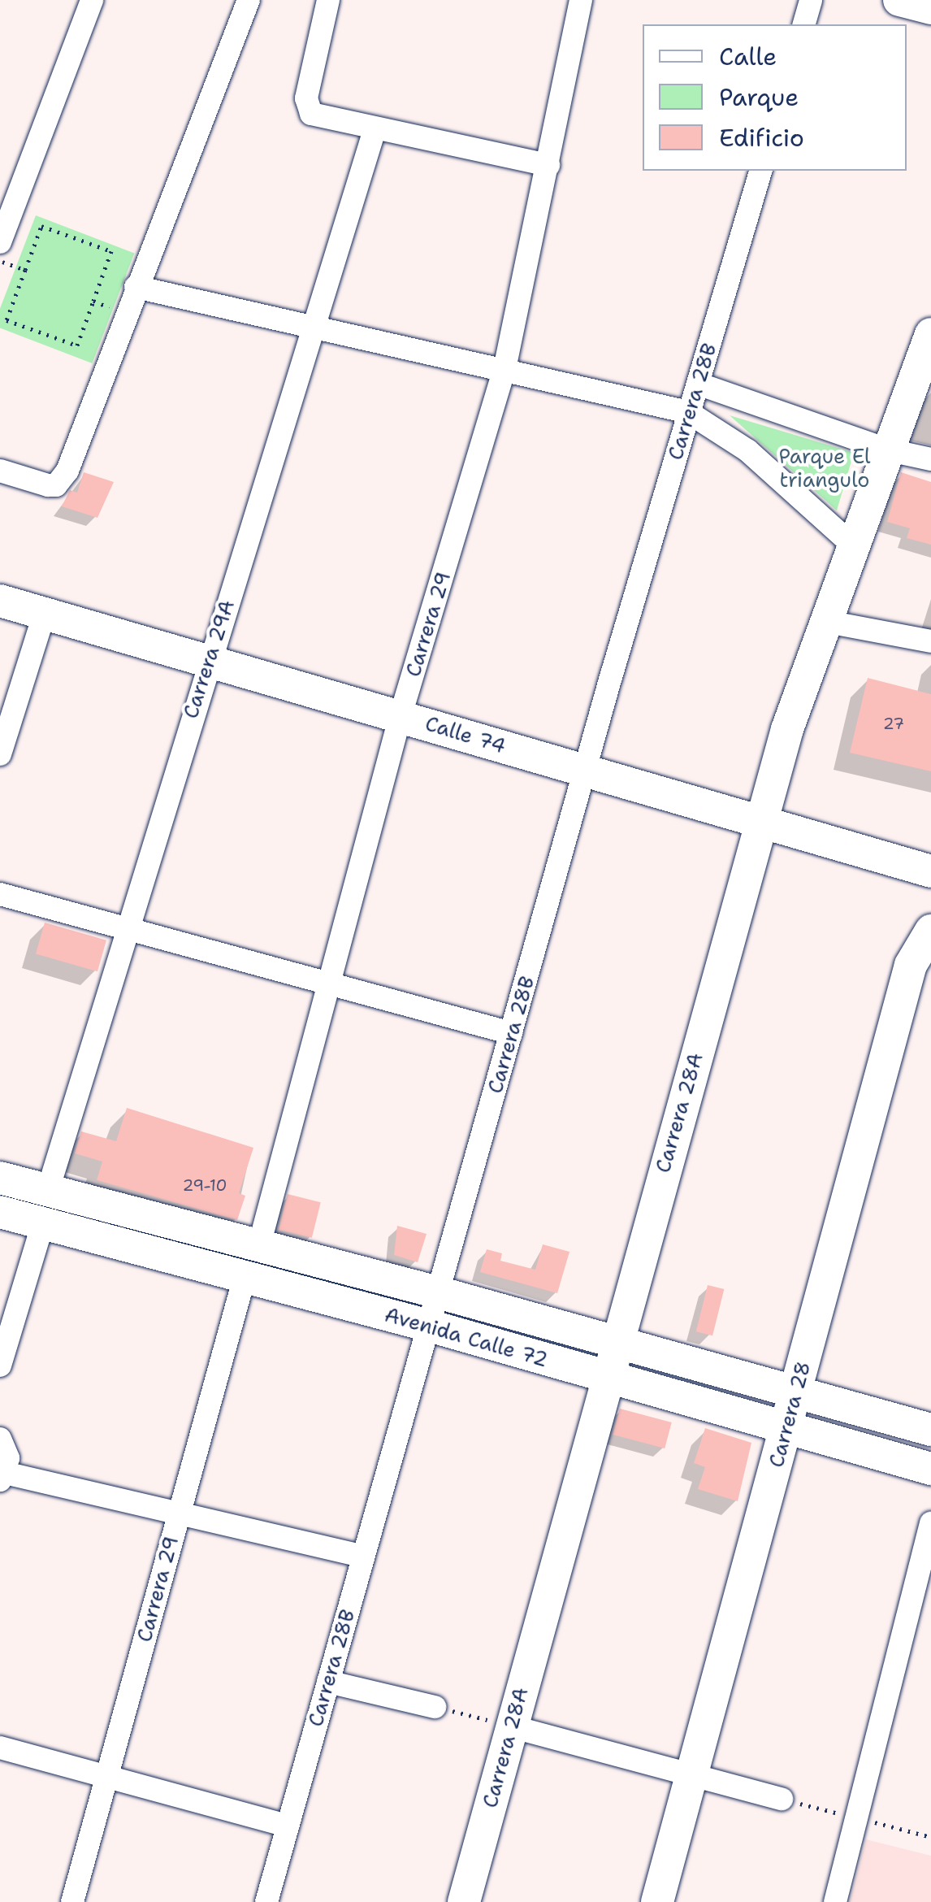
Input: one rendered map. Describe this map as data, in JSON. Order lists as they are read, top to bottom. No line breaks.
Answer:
{"streets":{"street":["Carrera 28B","Carrera 29","Carrera 29A","Calle 74","Carrera 28A","Avenida Calle 72","Carrera 28"]},"crossings":[["Carrera 28B","Calle 74"],["Carrera 28B","Avenida Calle 72"],["Carrera 29","Calle 74"],["Carrera 29","Avenida Calle 72"],["Carrera 29A","Calle 74"],["Carrera 29A","Avenida Calle 72"],["Calle 74","Carrera 28A"],["Carrera 28A","Avenida Calle 72"],["Avenida Calle 72","Carrera 28"]],"parks":["Parque El triangulo"],"house_numbers":["27","29-10"],"legend":["Calle","Parque","Edificio"]}
